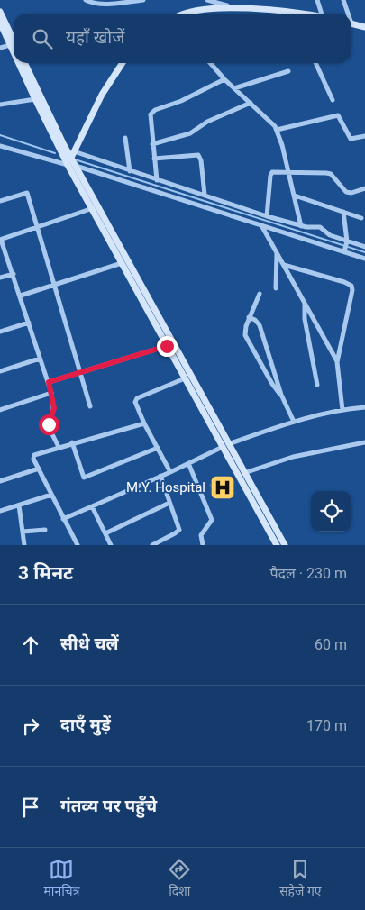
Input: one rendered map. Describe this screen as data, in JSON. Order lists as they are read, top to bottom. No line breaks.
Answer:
{"places":{"hospital":["M.Y. Hospital"]},"page":{"search":"यहाँ खोजें","heading":["3 मिनट","पैदल · 230 m"],"list":[["सीधे चलें","60 m"],["दाएँ मुड़ें","170 m"],"गंतव्य पर पहुँचे"],"nav":["मानचित्र","दिशा","सहेजे गए"]}}
